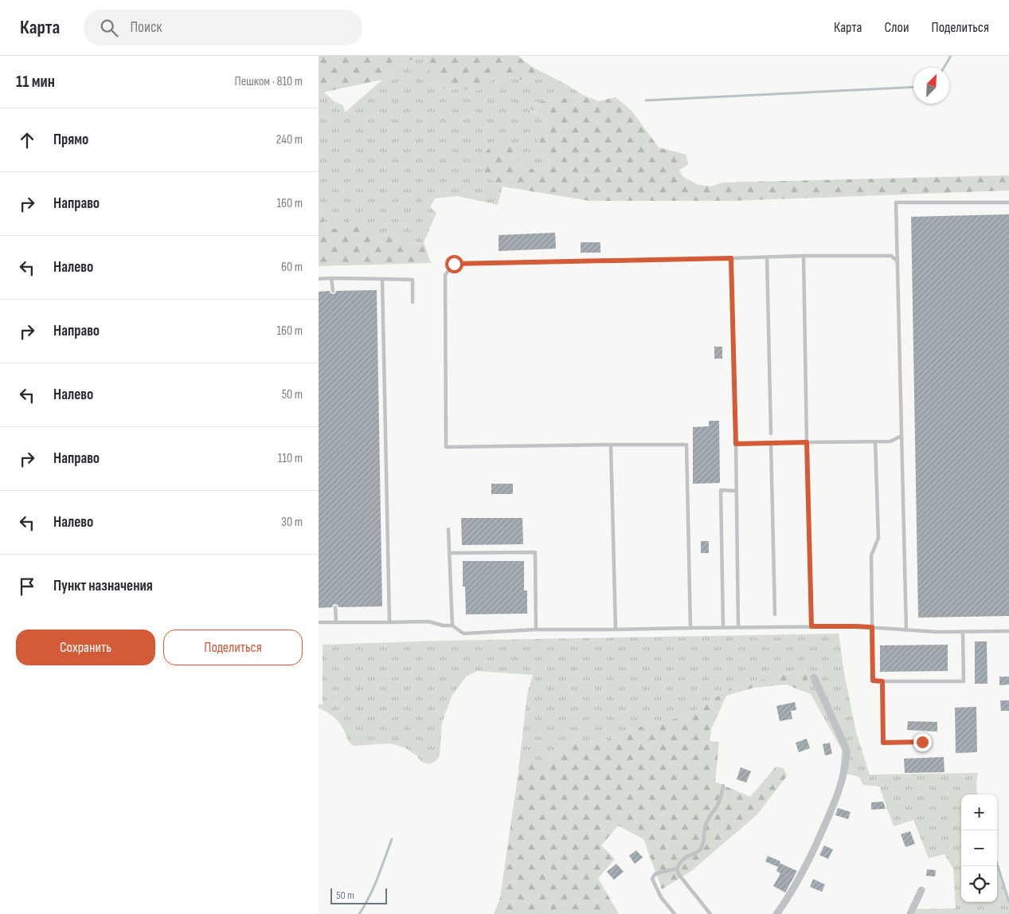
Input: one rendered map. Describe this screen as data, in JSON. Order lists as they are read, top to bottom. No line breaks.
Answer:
{"scale_bar":"50 m","north":"top right","page":{"header":"Карта","search":"Поиск","nav":["Карта","Слои","Поделиться"],"heading":["11 мин","Пешком · 810 m"],"list":[["Прямо","240 m"],["Направо","160 m"],["Налево","60 m"],["Направо","160 m"],["Налево","50 m"],["Направо","110 m"],["Налево","30 m"],"Пункт назначения"],"buttons":["Сохранить","Поделиться"],"map_buttons":["+","−"],"scale":"50 m"}}
